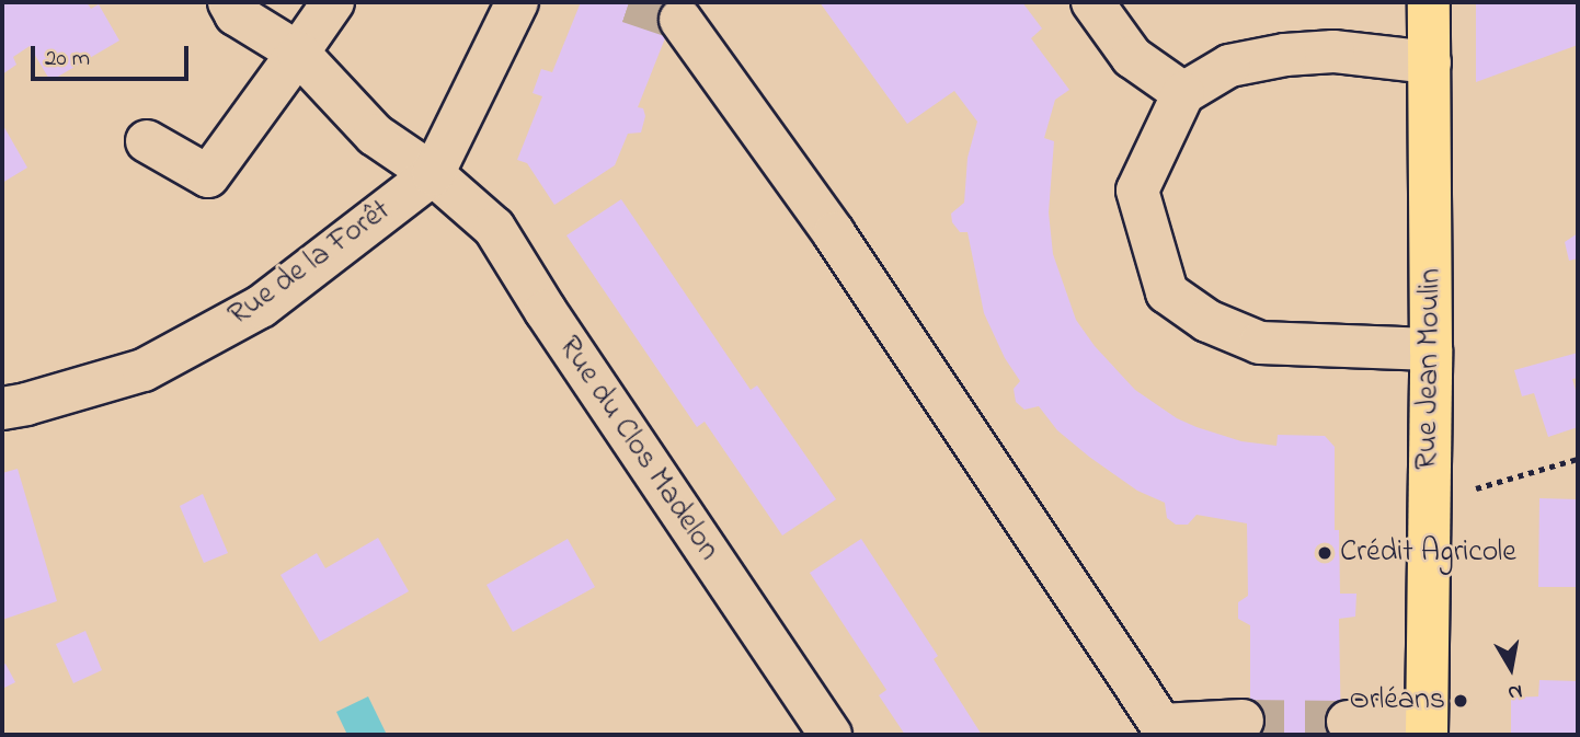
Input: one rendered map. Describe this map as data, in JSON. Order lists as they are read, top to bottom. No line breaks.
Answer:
{"streets":{"main road":["Rue Jean Moulin"],"street":["Rue de la Forêt","Rue du Clos Madelon"]},"crossings":[["Rue de la Forêt","Rue du Clos Madelon"]],"places":["Crédit Agricole","Orléans"],"scale_bar":"20 m","north":"bottom"}
